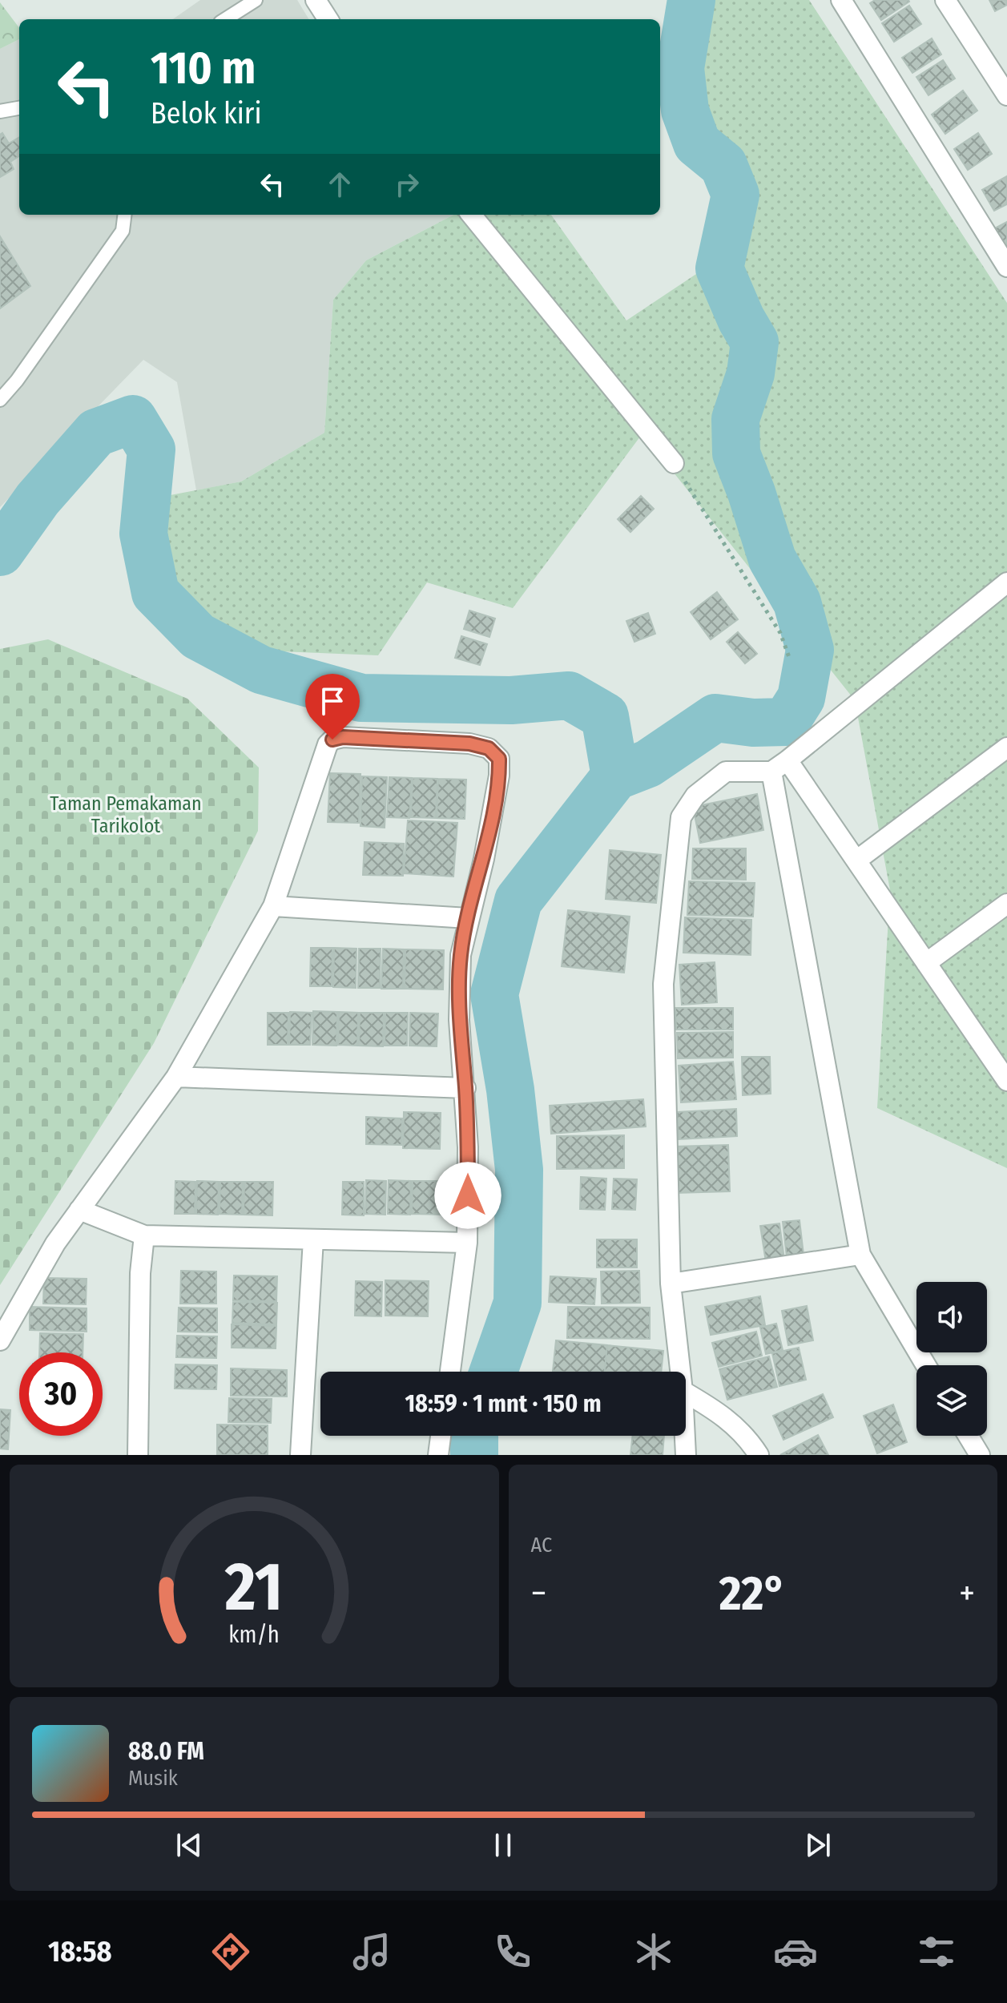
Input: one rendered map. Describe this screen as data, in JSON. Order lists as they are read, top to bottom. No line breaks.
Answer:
{"parks":["Taman Pemakaman Tarikolot"],"page":{"turn":["110 m","Belok kiri"],"limit":"30","trip":"18:59 · 1 mnt · 150 m","tile":"AC","heat":["−","22°","+"],"song":["88.0 FM","Musik"],"tabs":"18:58","gauge":["21","km/h"]}}
